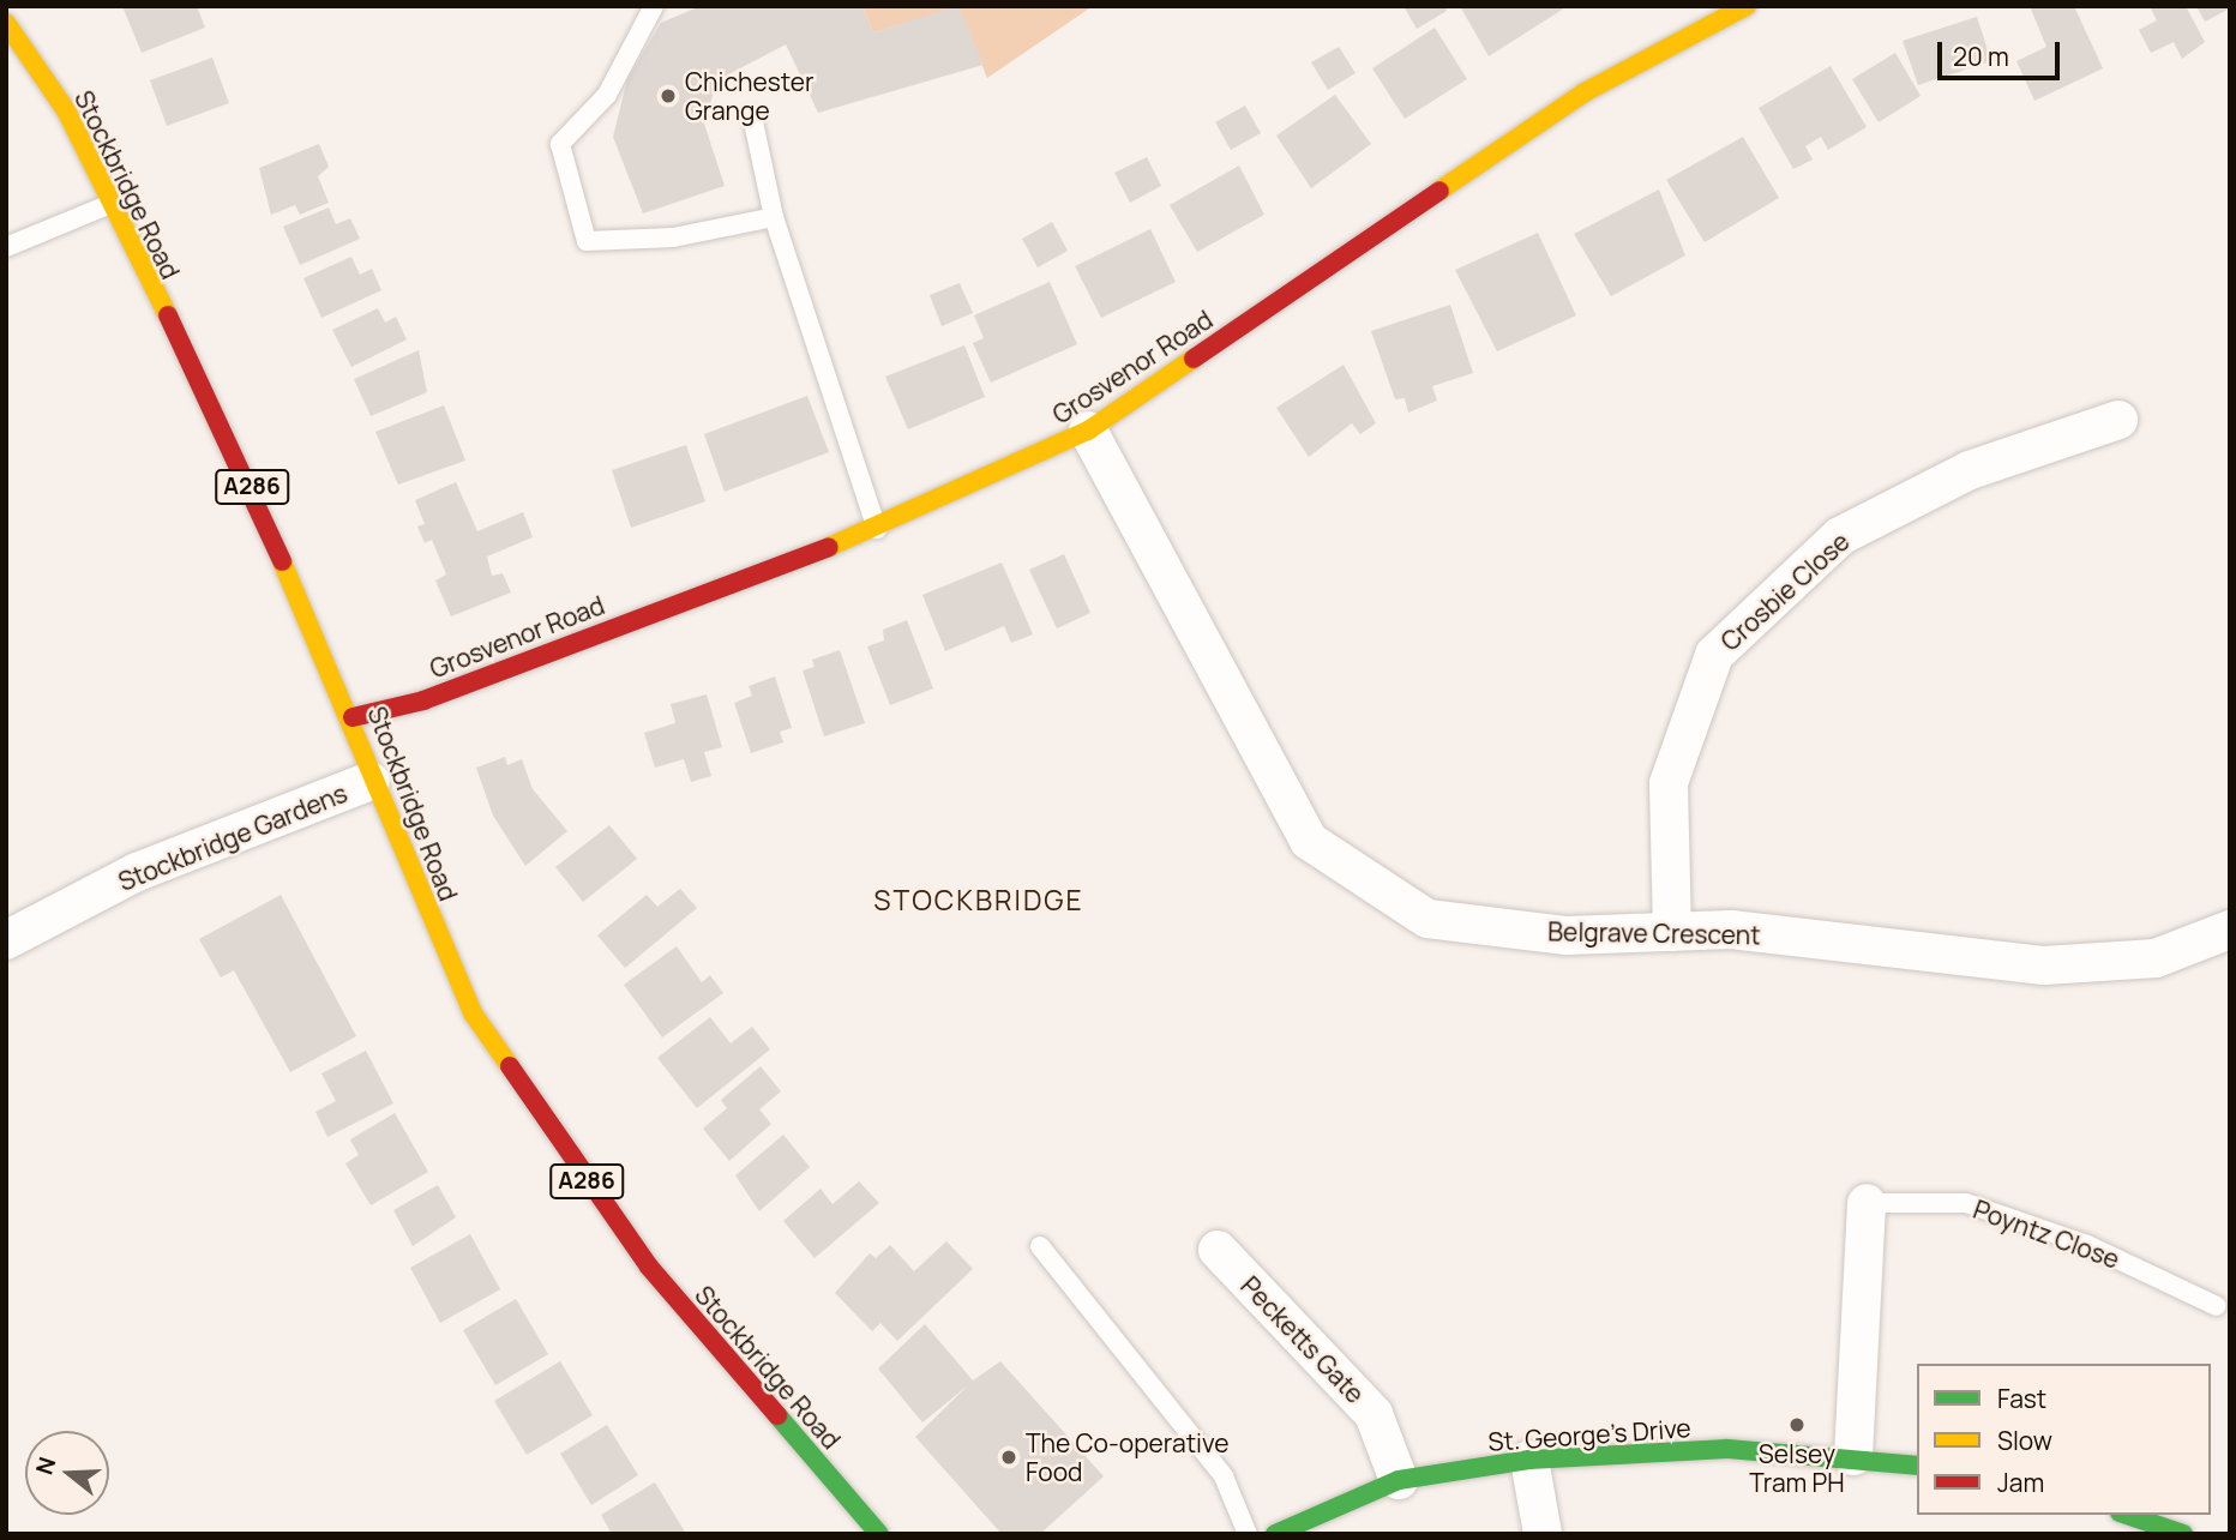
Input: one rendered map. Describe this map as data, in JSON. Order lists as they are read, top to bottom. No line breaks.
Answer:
{"streets":{"main road":["Stockbridge Road","Grosvenor Road","A286","St. George's Drive"],"street":["Crosbie Close","Stockbridge Gardens","Belgrave Crescent","Poyntz Close","Pecketts Gate"]},"crossings":[["Stockbridge Road","Grosvenor Road"],["Stockbridge Road","Stockbridge Gardens"],["Grosvenor Road","Belgrave Crescent"],["Crosbie Close","Belgrave Crescent"],["Poyntz Close","St. George's Drive"],["Pecketts Gate","St. George's Drive"]],"districts":["STOCKBRIDGE"],"places":["Chichester Grange","Selsey Tram PH","The Co-operative Food"],"legend":["Fast","Slow","Jam"],"scale_bar":"20 m","north":"left"}
